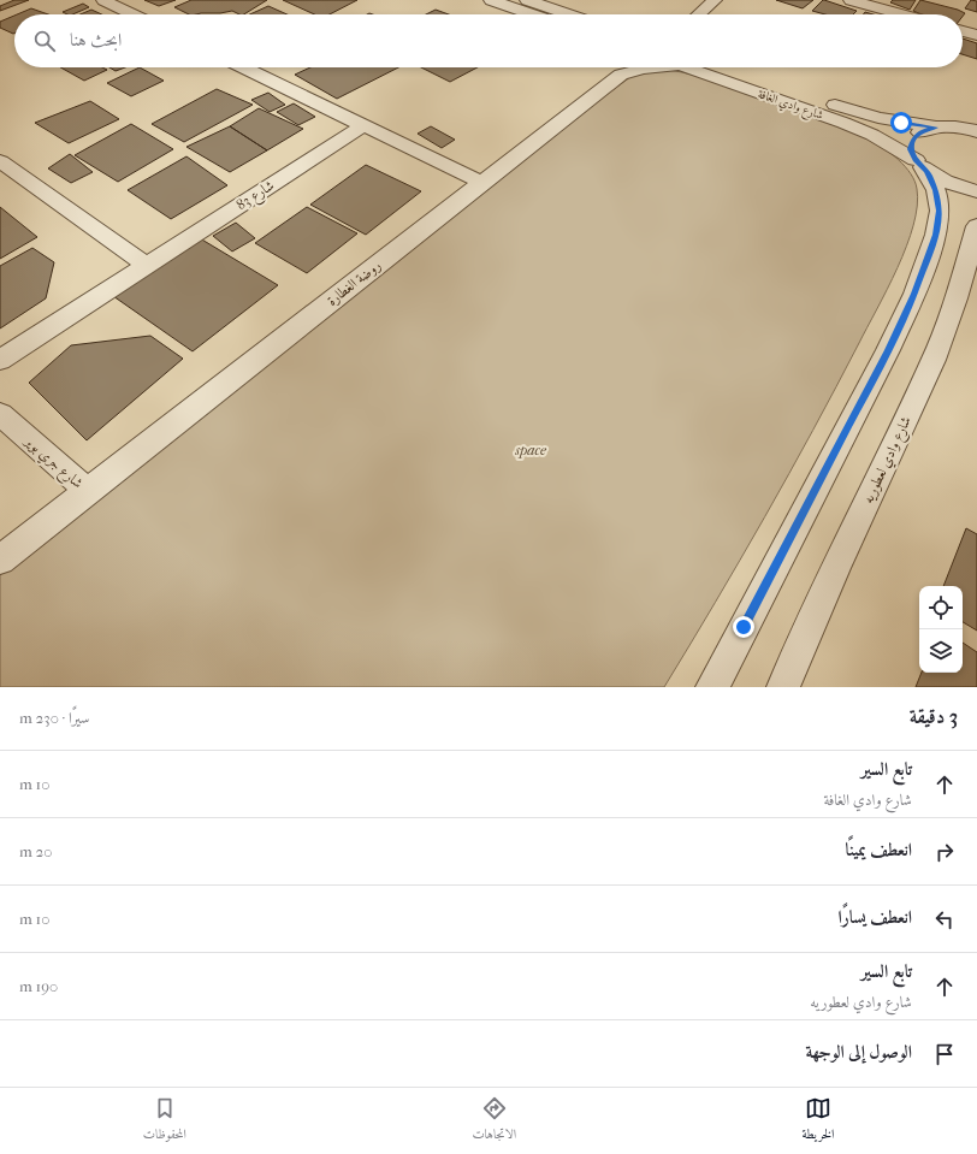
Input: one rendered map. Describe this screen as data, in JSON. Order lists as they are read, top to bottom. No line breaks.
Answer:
{"streets":{"street":["شارع وادي الغافة","شارع 83","روضة الغطارة","شارع وادي لعطوريه","شارع جري بوير"]},"crossings":[["روضة الغطارة","شارع جري بوير"]],"parks":["space"],"page":{"search":"ابحث هنا","heading":["3 دقيقة","سيرًا · 230 m"],"list":[["تابع السير","شارع وادي الغافة","10 m"],["انعطف يمينًا","20 m"],["انعطف يسارًا","10 m"],["تابع السير","شارع وادي لعطوريه","190 m"],"الوصول إلى الوجهة"],"nav":["الخريطة","الاتجاهات","المحفوظات"]}}
